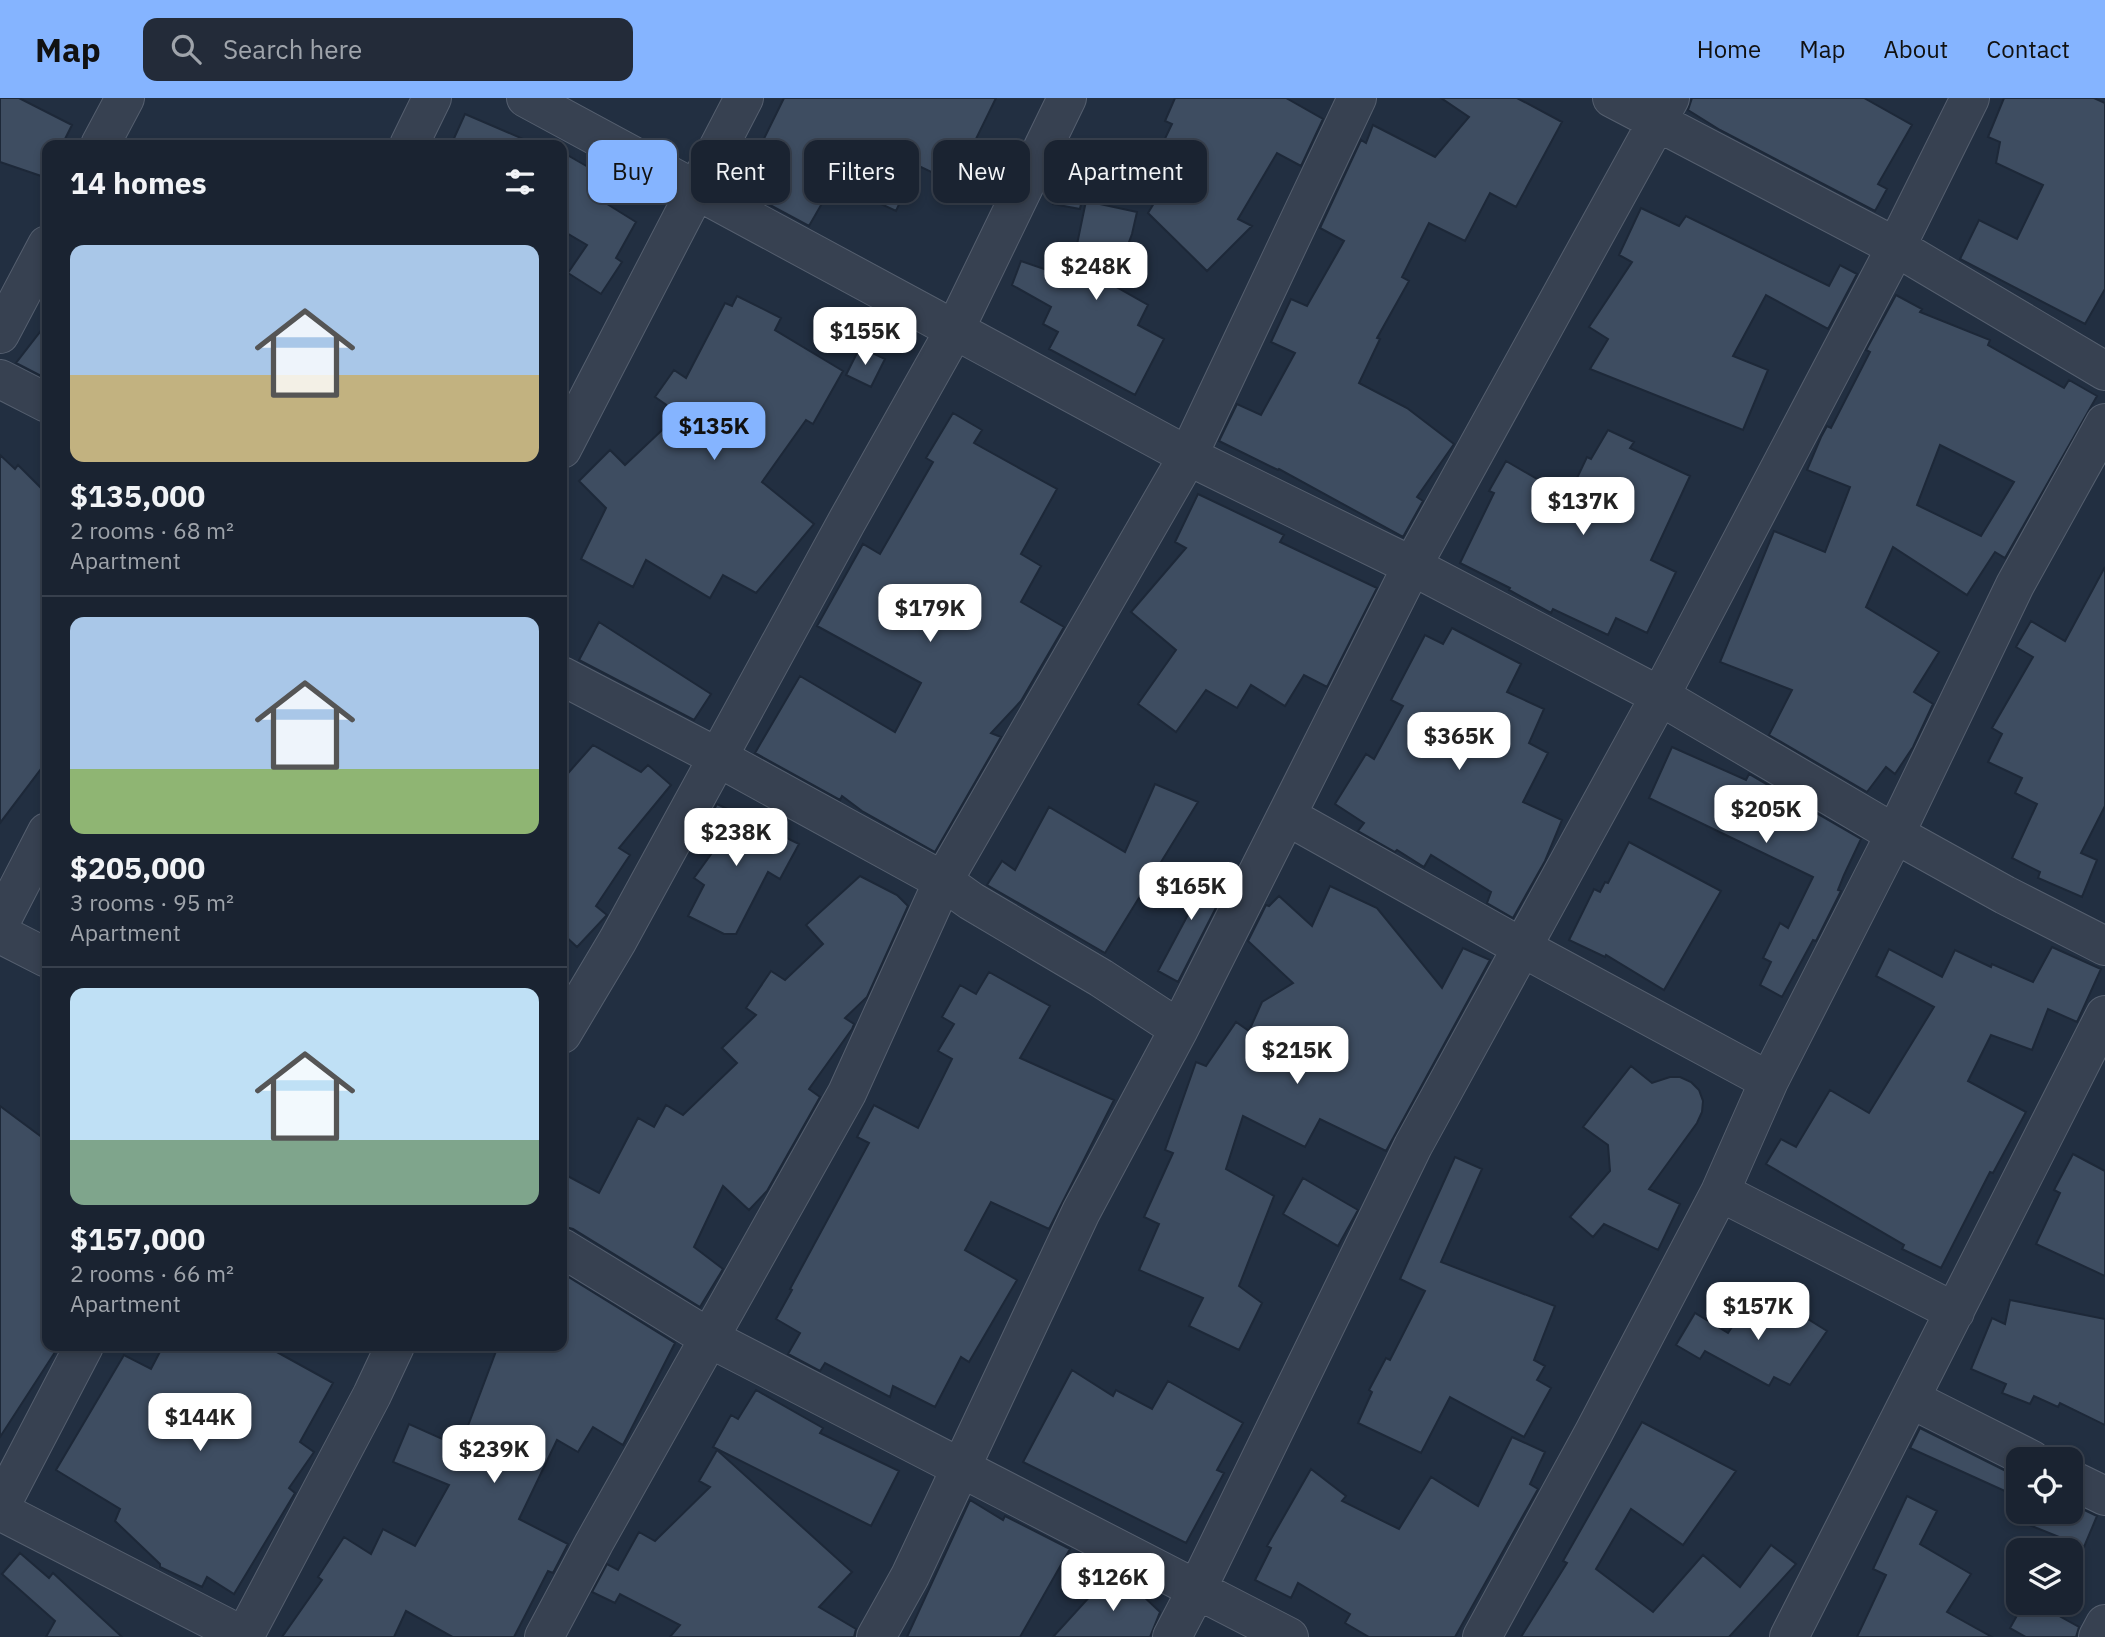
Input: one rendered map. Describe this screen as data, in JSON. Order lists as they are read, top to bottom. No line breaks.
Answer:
{"page":{"header":"Map","search":"Search here","nav":["Home","Map","About","Contact"],"chip":["Buy","Rent","Filters","New","Apartment"],"heading":"14 homes","list":[{"name":"$135,000","note":"2 rooms · 68 m² · Apartment"},{"name":"$205,000","note":"3 rooms · 95 m² · Apartment"},{"name":"$157,000","note":"2 rooms · 66 m² · Apartment"}],"price":["$248K","$155K","$135K","$137K","$179K","$365K","$205K","$238K","$165K","$215K","$157K","$144K","$239K","$126K"]}}
